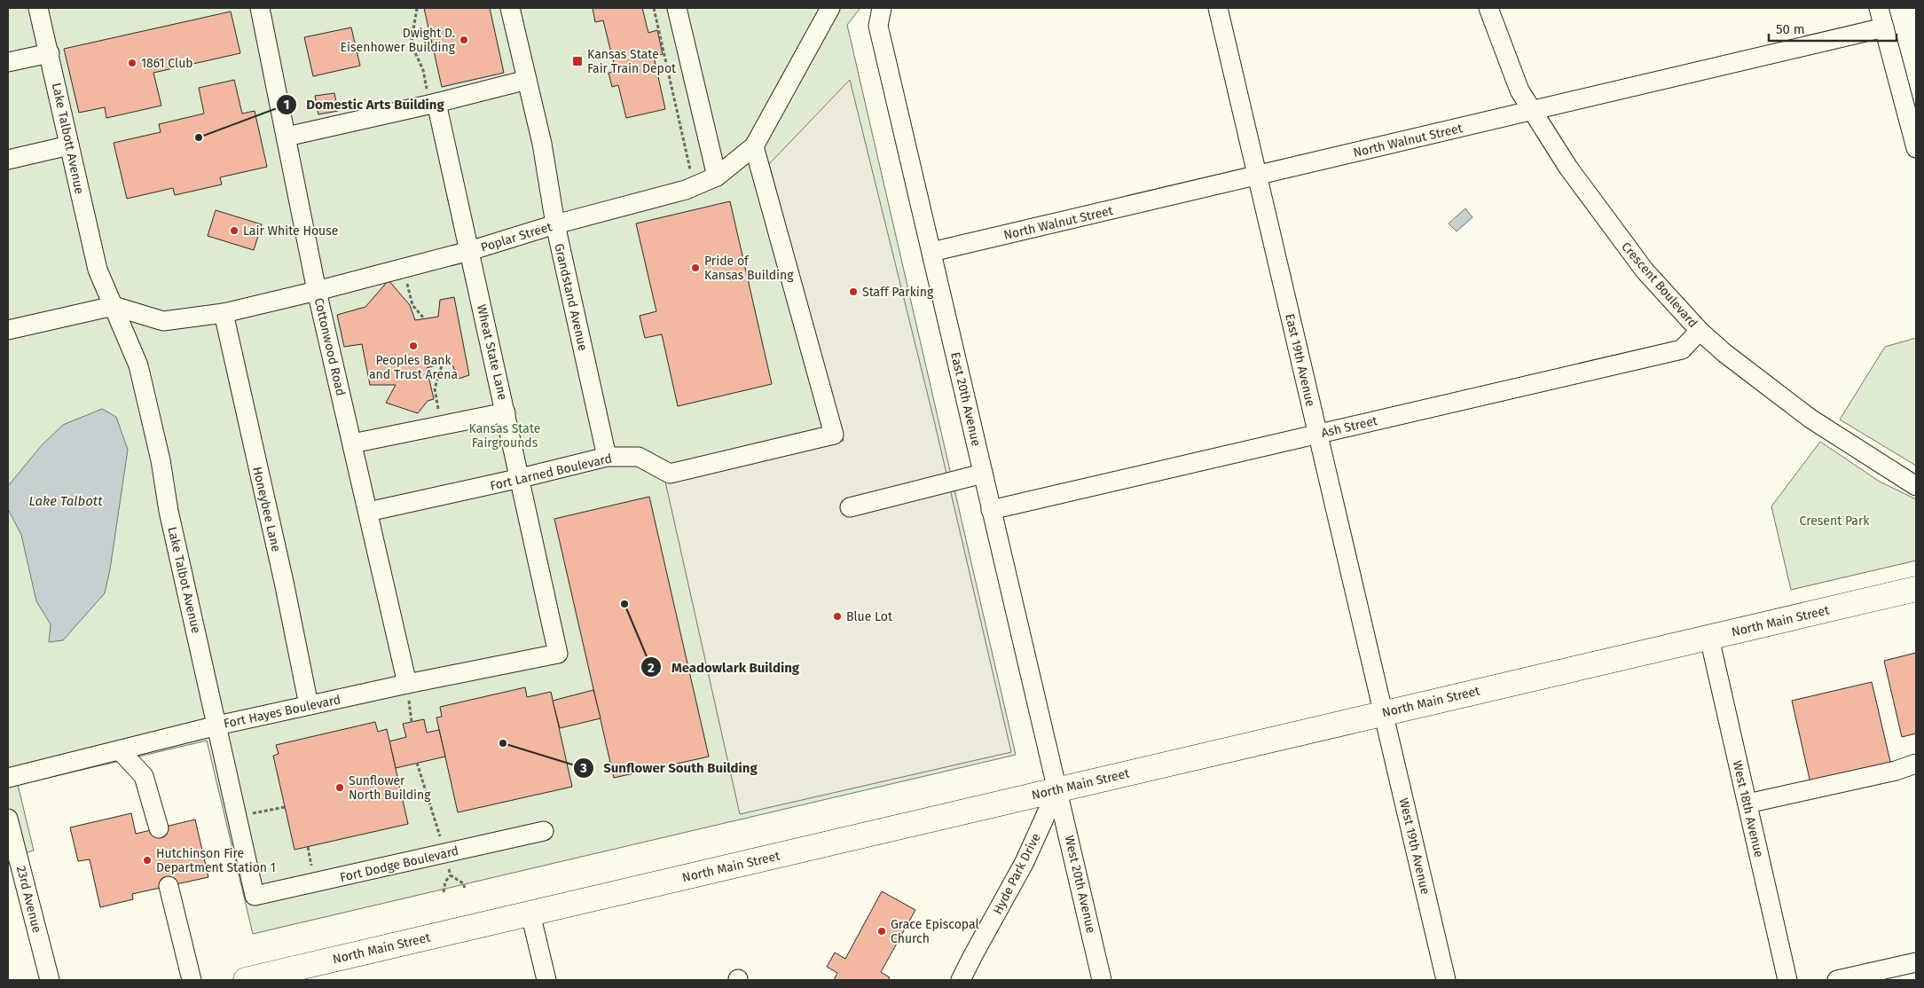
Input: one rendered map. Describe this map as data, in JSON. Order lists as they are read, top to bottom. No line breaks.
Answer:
{"streets":{"main road":["North Main Street"],"street":["Lake Talbott Avenue","North Walnut Street","Poplar Street","Crescent Boulevard","Grandstand Avenue","Cottonwood Road","Wheat State Lane","East 19th Avenue","East 20th Avenue","Ash Street","Fort Larned Boulevard","Honeybee Lane","Lake Talbot Avenue","Fort Hayes Boulevard","West 18th Avenue","West 19th Avenue","Fort Dodge Boulevard","Hyde Park Drive","West 20th Avenue","23rd Avenue"]},"crossings":[["Lake Talbott Avenue","Lake Talbot Avenue"],["North Walnut Street","Crescent Boulevard"],["North Walnut Street","East 19th Avenue"],["North Walnut Street","East 20th Avenue"],["Poplar Street","Grandstand Avenue"],["Poplar Street","Cottonwood Road"],["Poplar Street","Wheat State Lane"],["Poplar Street","Fort Larned Boulevard"],["Poplar Street","Honeybee Lane"],["Poplar Street","Lake Talbot Avenue"],["Crescent Boulevard","Ash Street"],["Grandstand Avenue","Fort Larned Boulevard"],["Cottonwood Road","Fort Larned Boulevard"],["Cottonwood Road","Fort Hayes Boulevard"],["Wheat State Lane","Fort Larned Boulevard"],["Wheat State Lane","Fort Hayes Boulevard"],["East 19th Avenue","Ash Street"],["East 19th Avenue","North Main Street"],["East 19th Avenue","West 19th Avenue"],["East 20th Avenue","Ash Street"],["East 20th Avenue","North Main Street"],["East 20th Avenue","Hyde Park Drive"],["East 20th Avenue","West 20th Avenue"],["Honeybee Lane","Fort Hayes Boulevard"],["Lake Talbot Avenue","Fort Hayes Boulevard"],["Lake Talbot Avenue","Fort Dodge Boulevard"],["North Main Street","West 18th Avenue"],["North Main Street","West 19th Avenue"],["North Main Street","Hyde Park Drive"],["North Main Street","West 20th Avenue"],["Hyde Park Drive","West 20th Avenue"]],"water":["Lake Talbott"],"parks":["Kansas State Fairgrounds","Cresent Park"],"places":{"other":["Dwight D. Eisenhower Building","1861 Club","Domestic Arts Building","Lair White House","Pride of Kansas Building","Staff Parking","Peoples Bank and Trust Arena","Meadowlark Building","Blue Lot","Sunflower South Building","Sunflower North Building","Hutchinson Fire Department Station 1","Grace Episcopal Church"],"transit":["Kansas State Fair Train Depot"]},"scale_bar":"50 m"}
